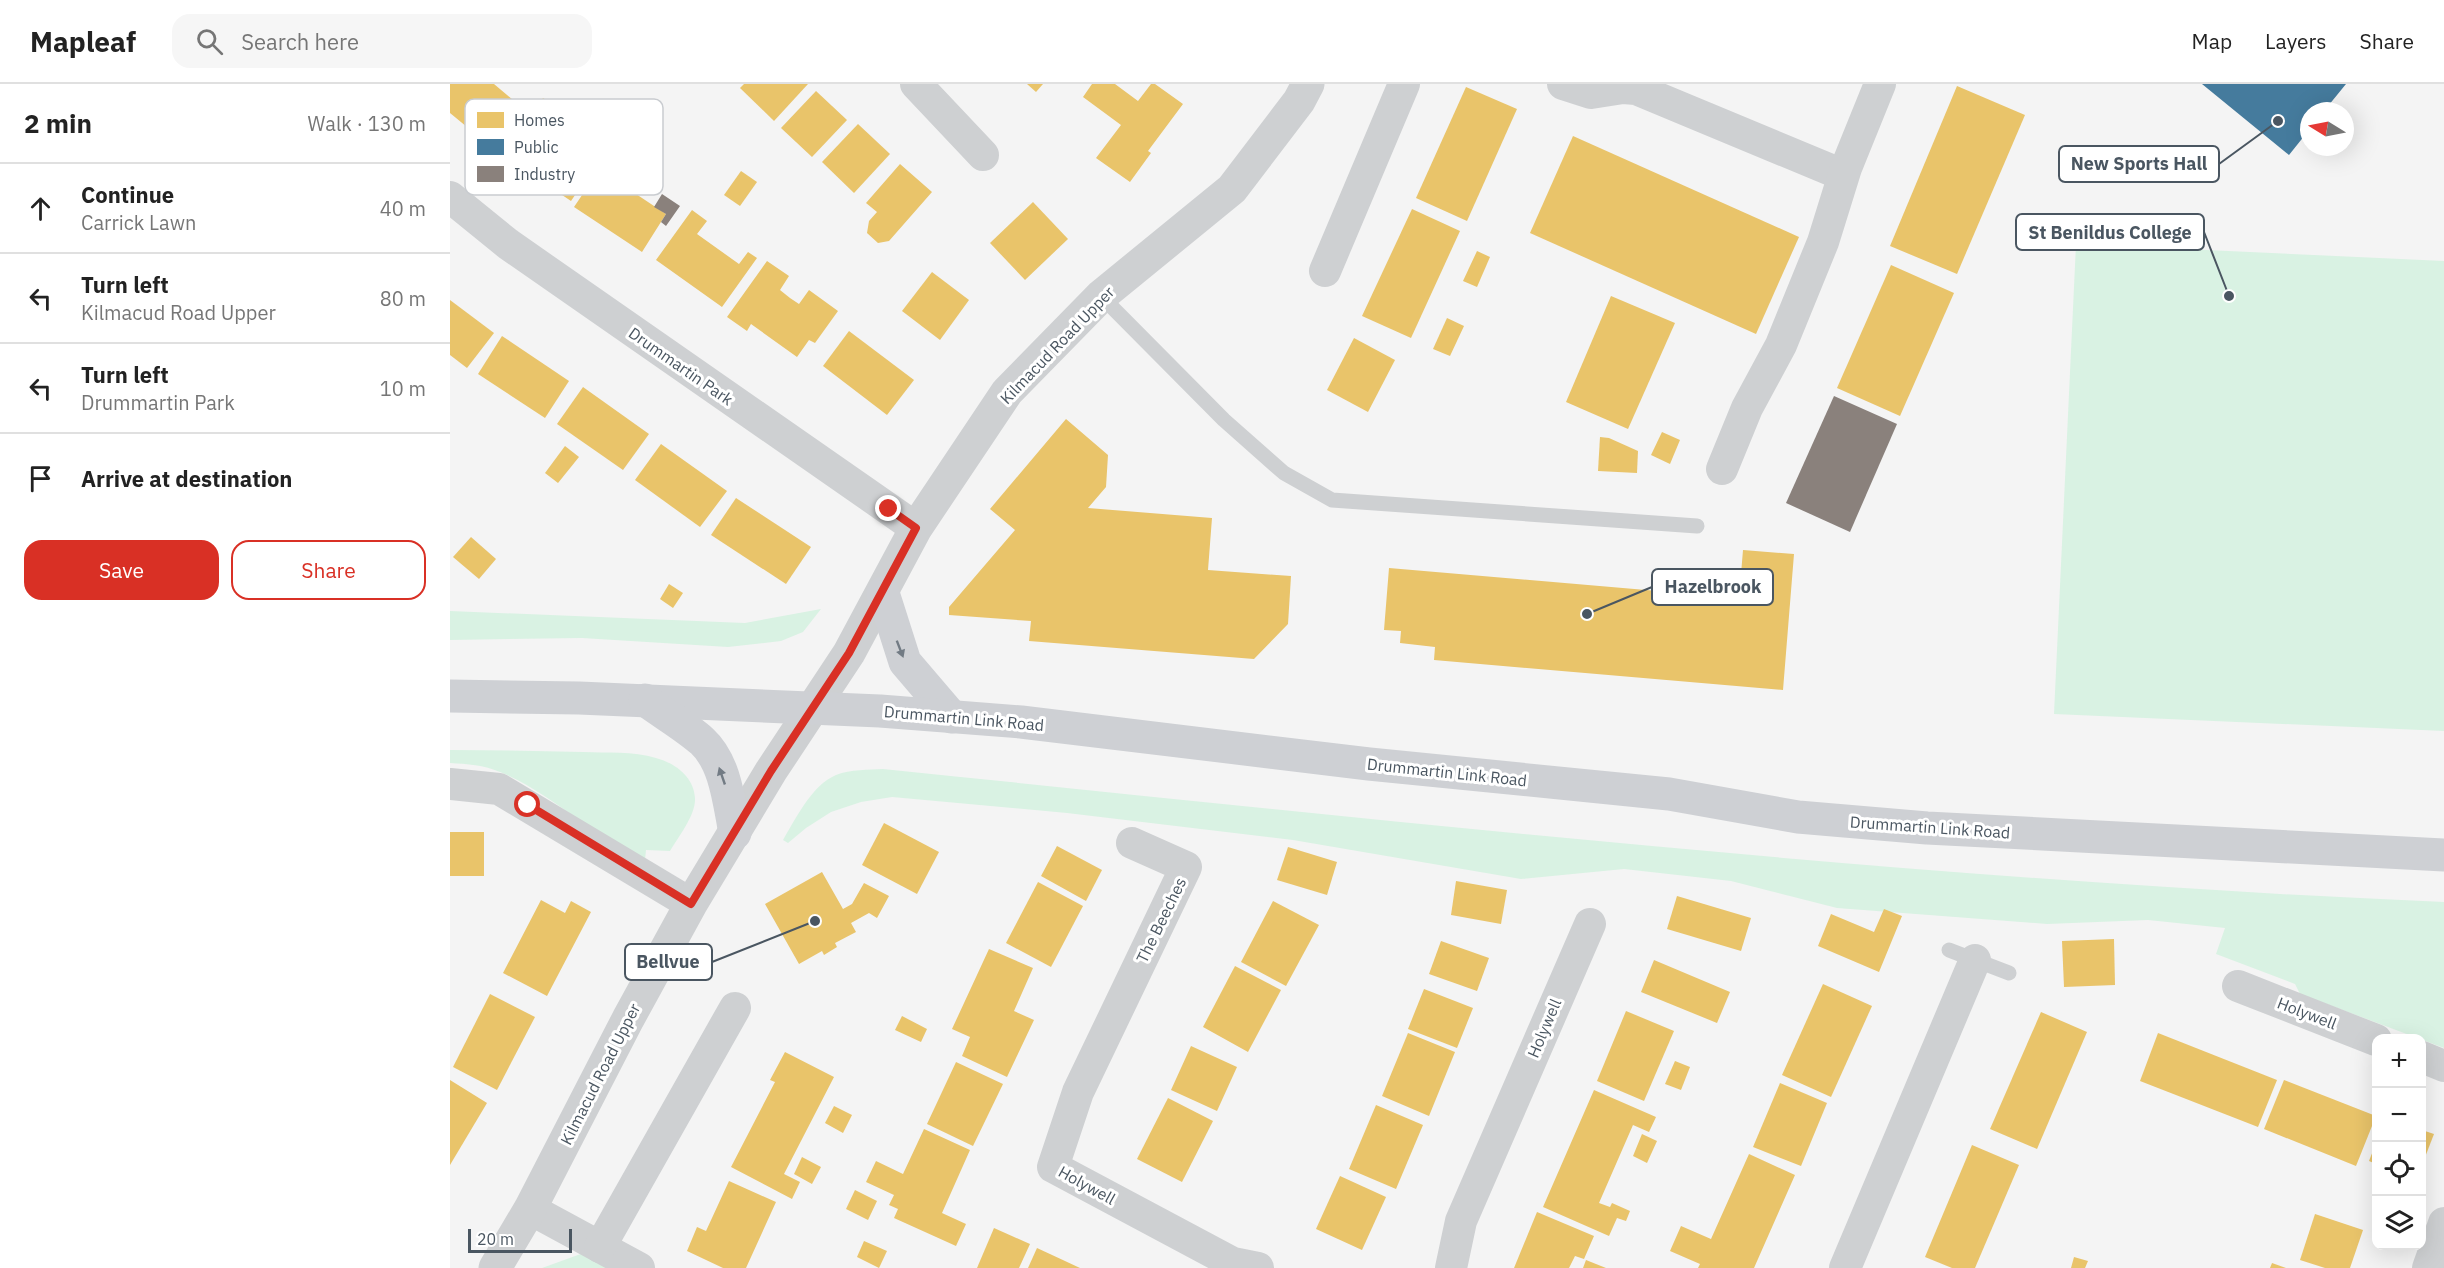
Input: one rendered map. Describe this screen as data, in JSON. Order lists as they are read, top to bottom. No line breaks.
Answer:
{"streets":{"main road":["Drummartin Link Road"],"street":["Kilmacud Road Upper","Drummartin Park","The Beeches","Holywell"]},"crossings":[["Kilmacud Road Upper","Drummartin Park"],["Kilmacud Road Upper","Drummartin Link Road"],["The Beeches","Holywell"]],"places":["New Sports Hall","St Benildus College","Hazelbrook","Bellvue"],"legend":["Homes","Public","Industry"],"scale_bar":"20 m","north":"left","page":{"header":"Mapleaf","search":"Search here","nav":["Map","Layers","Share"],"heading":["2 min","Walk · 130 m"],"list":[["Continue","Carrick Lawn","40 m"],["Turn left","Kilmacud Road Upper","80 m"],["Turn left","Drummartin Park","10 m"],"Arrive at destination"],"buttons":["Save","Share"],"map_buttons":["+","−"],"scale":"20 m"}}
